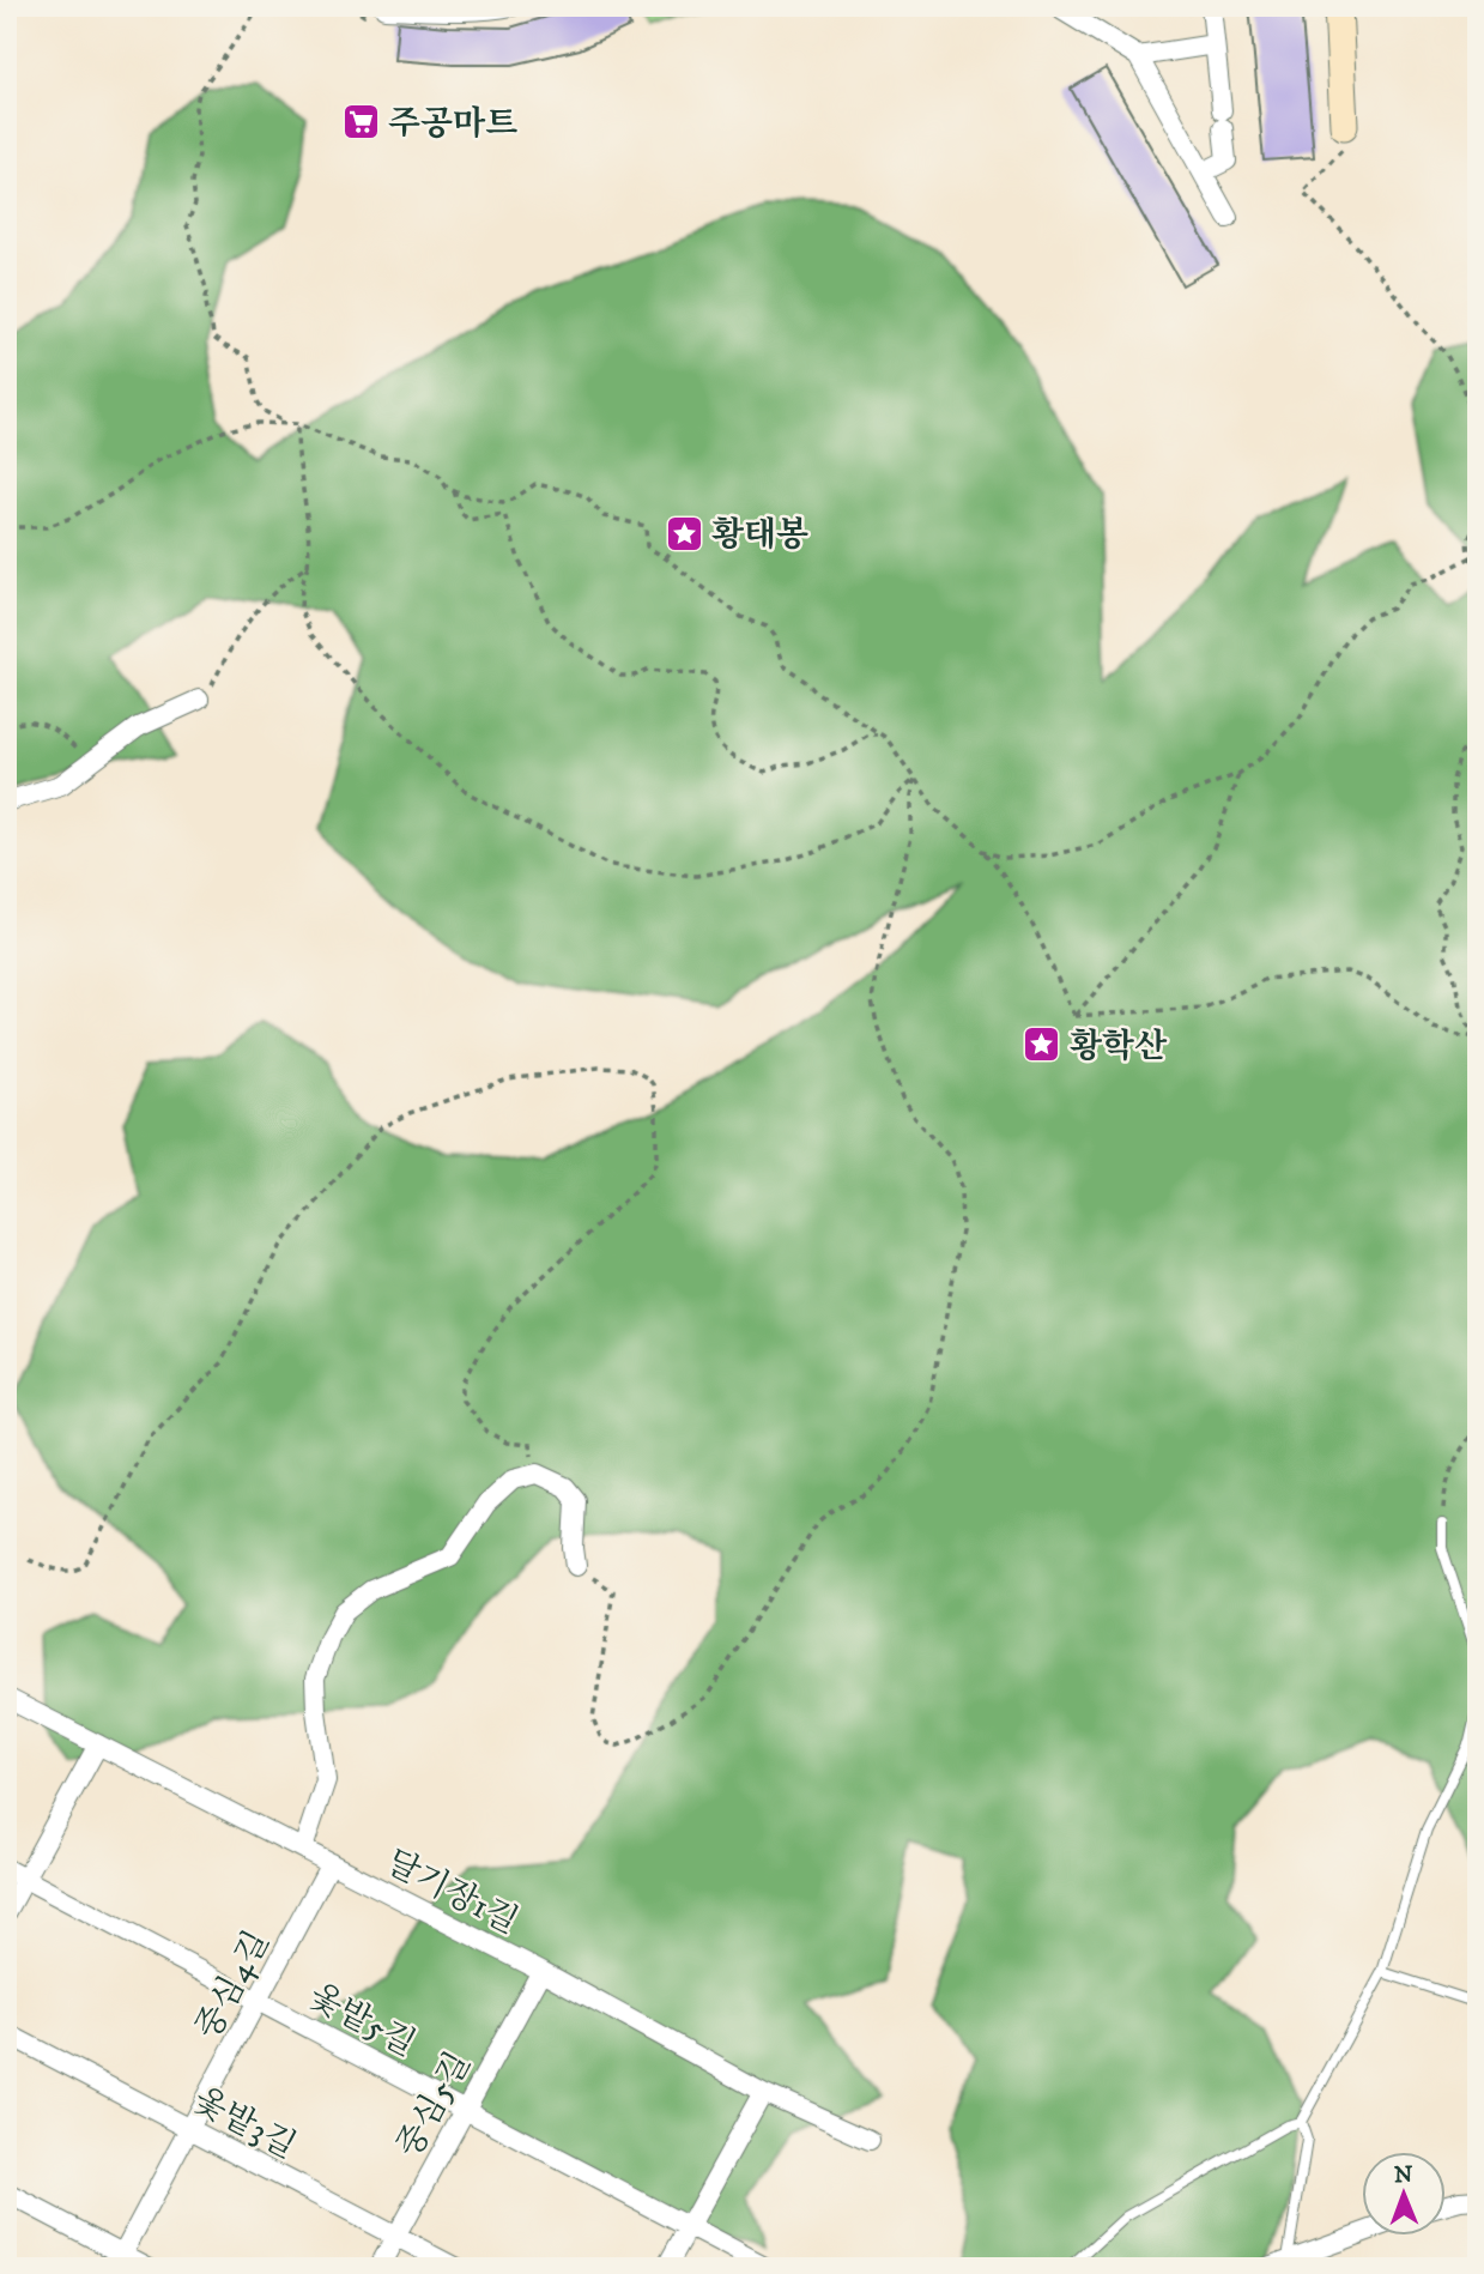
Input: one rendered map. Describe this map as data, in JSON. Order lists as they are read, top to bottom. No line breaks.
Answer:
{"streets":{"street":["달기장1길","중심4길","옻밭5길","중심5길","옻밭3길"]},"crossings":[["달기장1길","중심4길"],["달기장1길","중심5길"],["중심4길","옻밭5길"],["중심4길","옻밭3길"],["옻밭5길","중심5길"],["중심5길","옻밭3길"]],"places":{"supermarket":["주공마트"],"place":["황태봉","황학산"]},"north":"top"}
